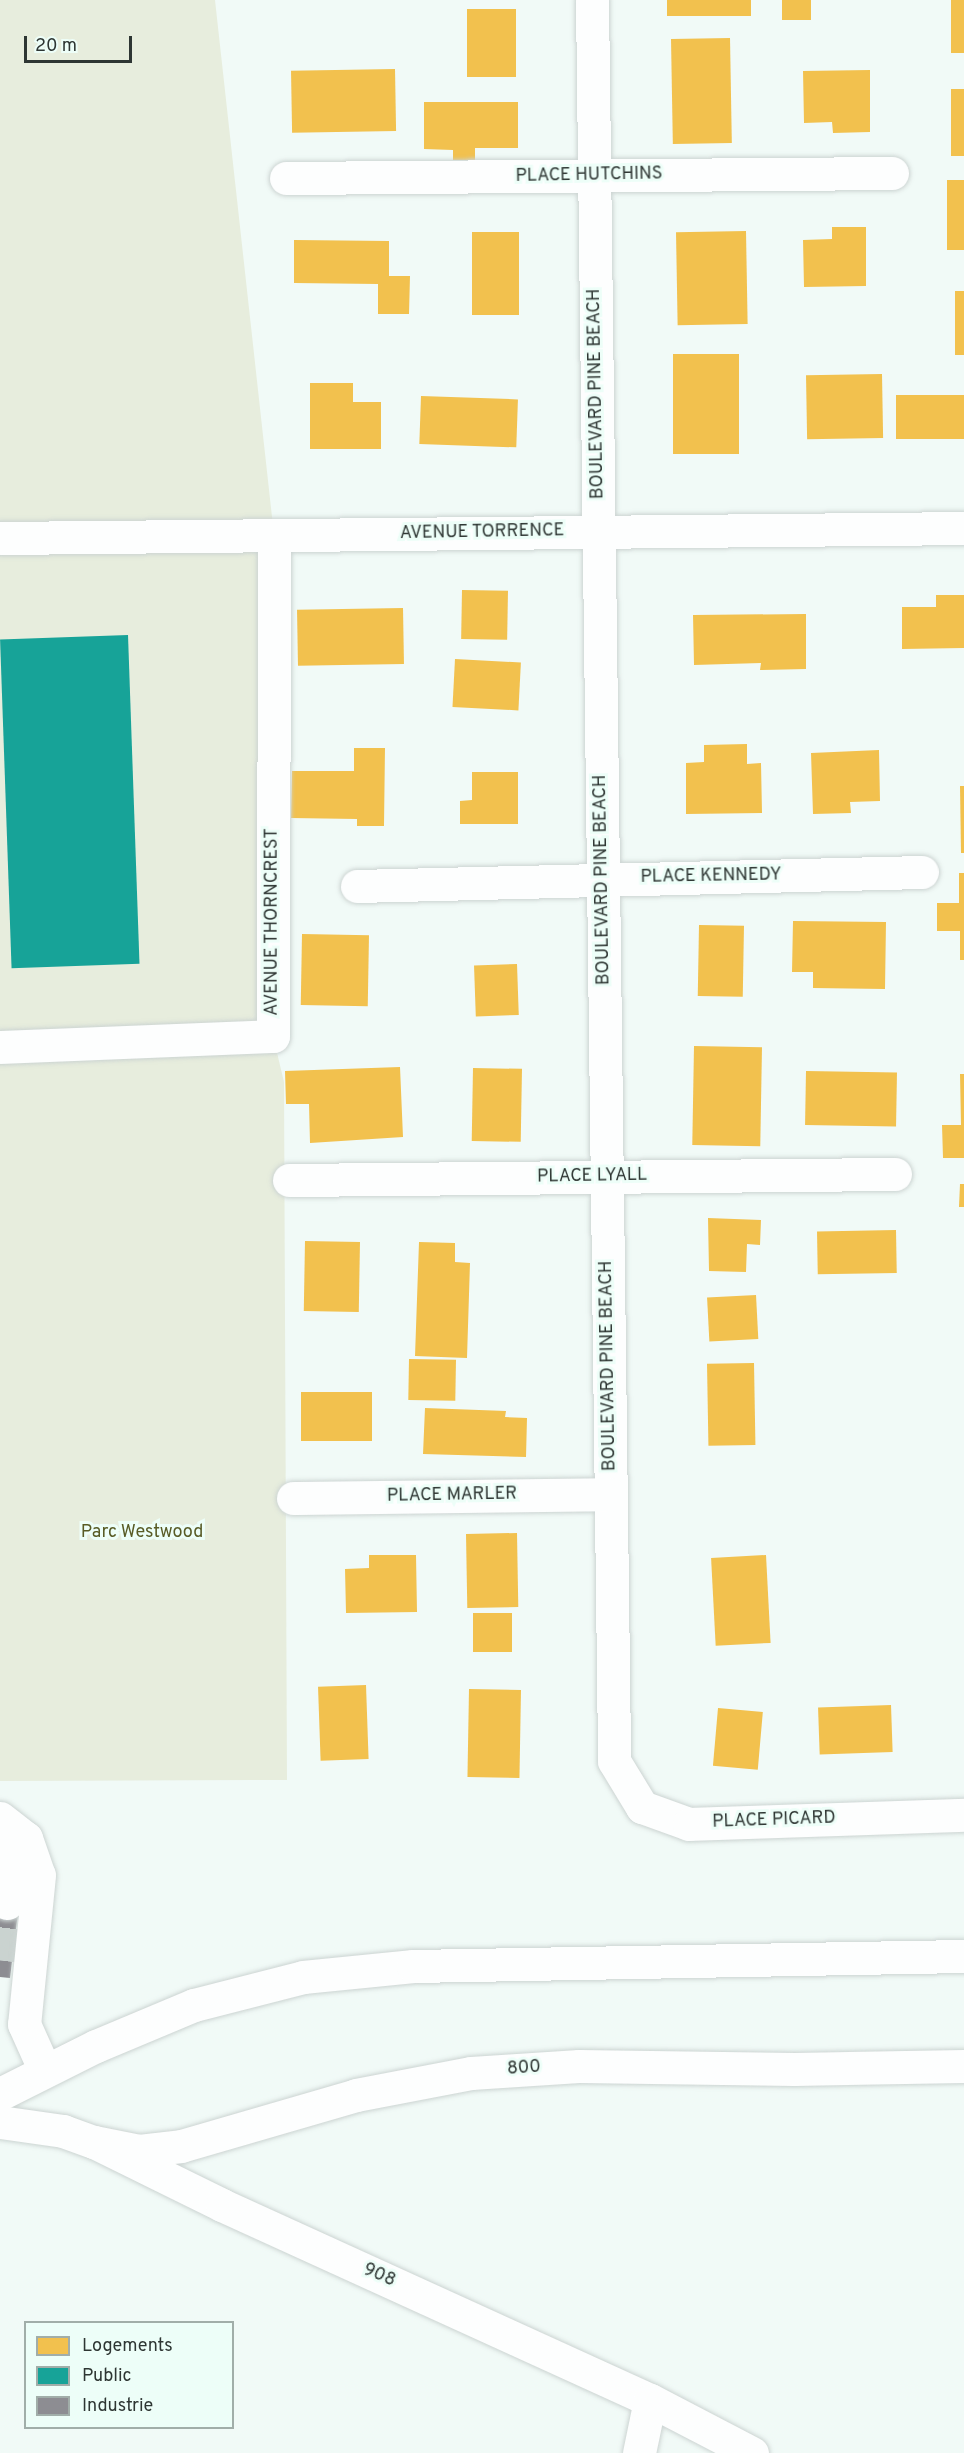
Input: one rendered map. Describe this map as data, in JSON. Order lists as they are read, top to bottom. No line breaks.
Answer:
{"streets":{"street":["PLACE HUTCHINS","BOULEVARD PINE BEACH","AVENUE TORRENCE","PLACE KENNEDY","AVENUE THORNCREST","PLACE LYALL","PLACE MARLER","PLACE PICARD","800","908"]},"crossings":[["PLACE HUTCHINS","BOULEVARD PINE BEACH"],["BOULEVARD PINE BEACH","AVENUE TORRENCE"],["BOULEVARD PINE BEACH","PLACE KENNEDY"],["BOULEVARD PINE BEACH","PLACE LYALL"],["BOULEVARD PINE BEACH","PLACE MARLER"],["BOULEVARD PINE BEACH","PLACE PICARD"],["AVENUE TORRENCE","AVENUE THORNCREST"],["800","908"]],"parks":["Parc Westwood"],"legend":["Logements","Public","Industrie"],"scale_bar":"20 m"}
